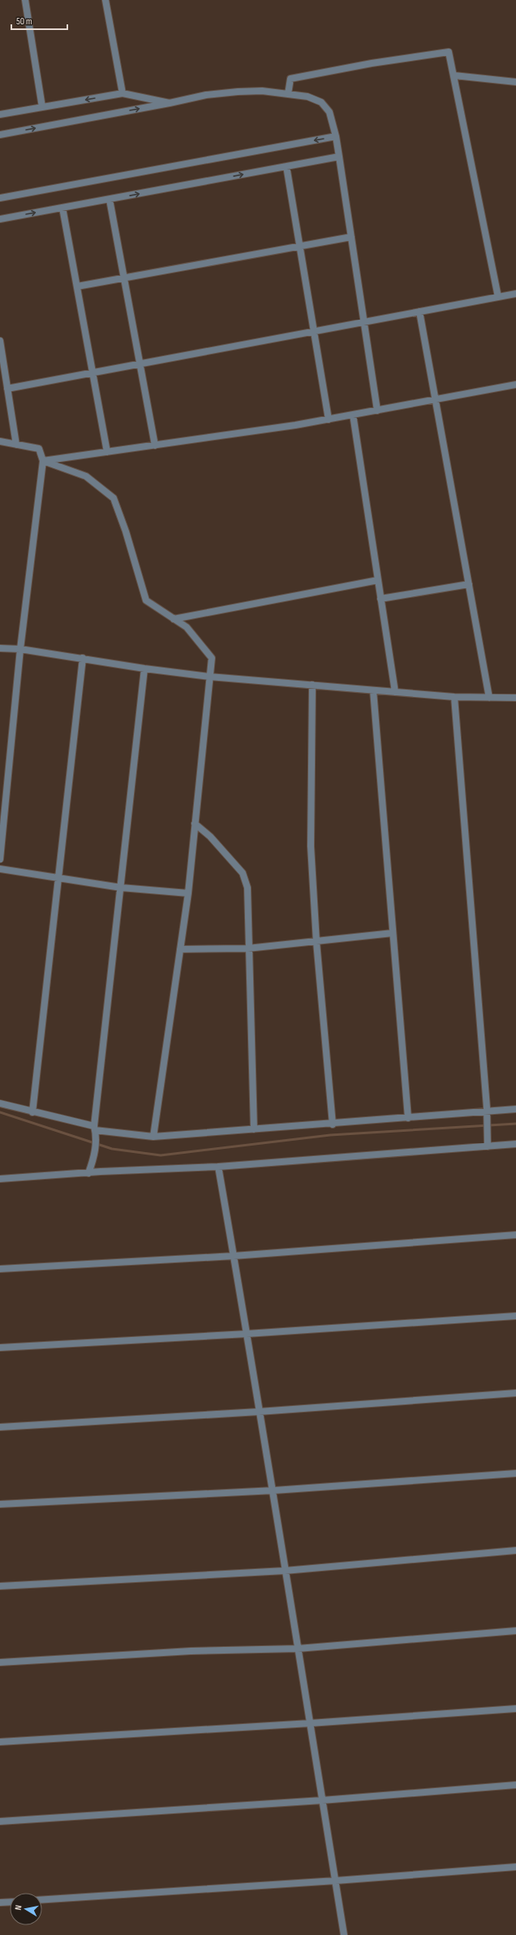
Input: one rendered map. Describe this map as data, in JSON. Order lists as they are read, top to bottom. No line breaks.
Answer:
{"scale_bar":"50 m","north":"left"}
